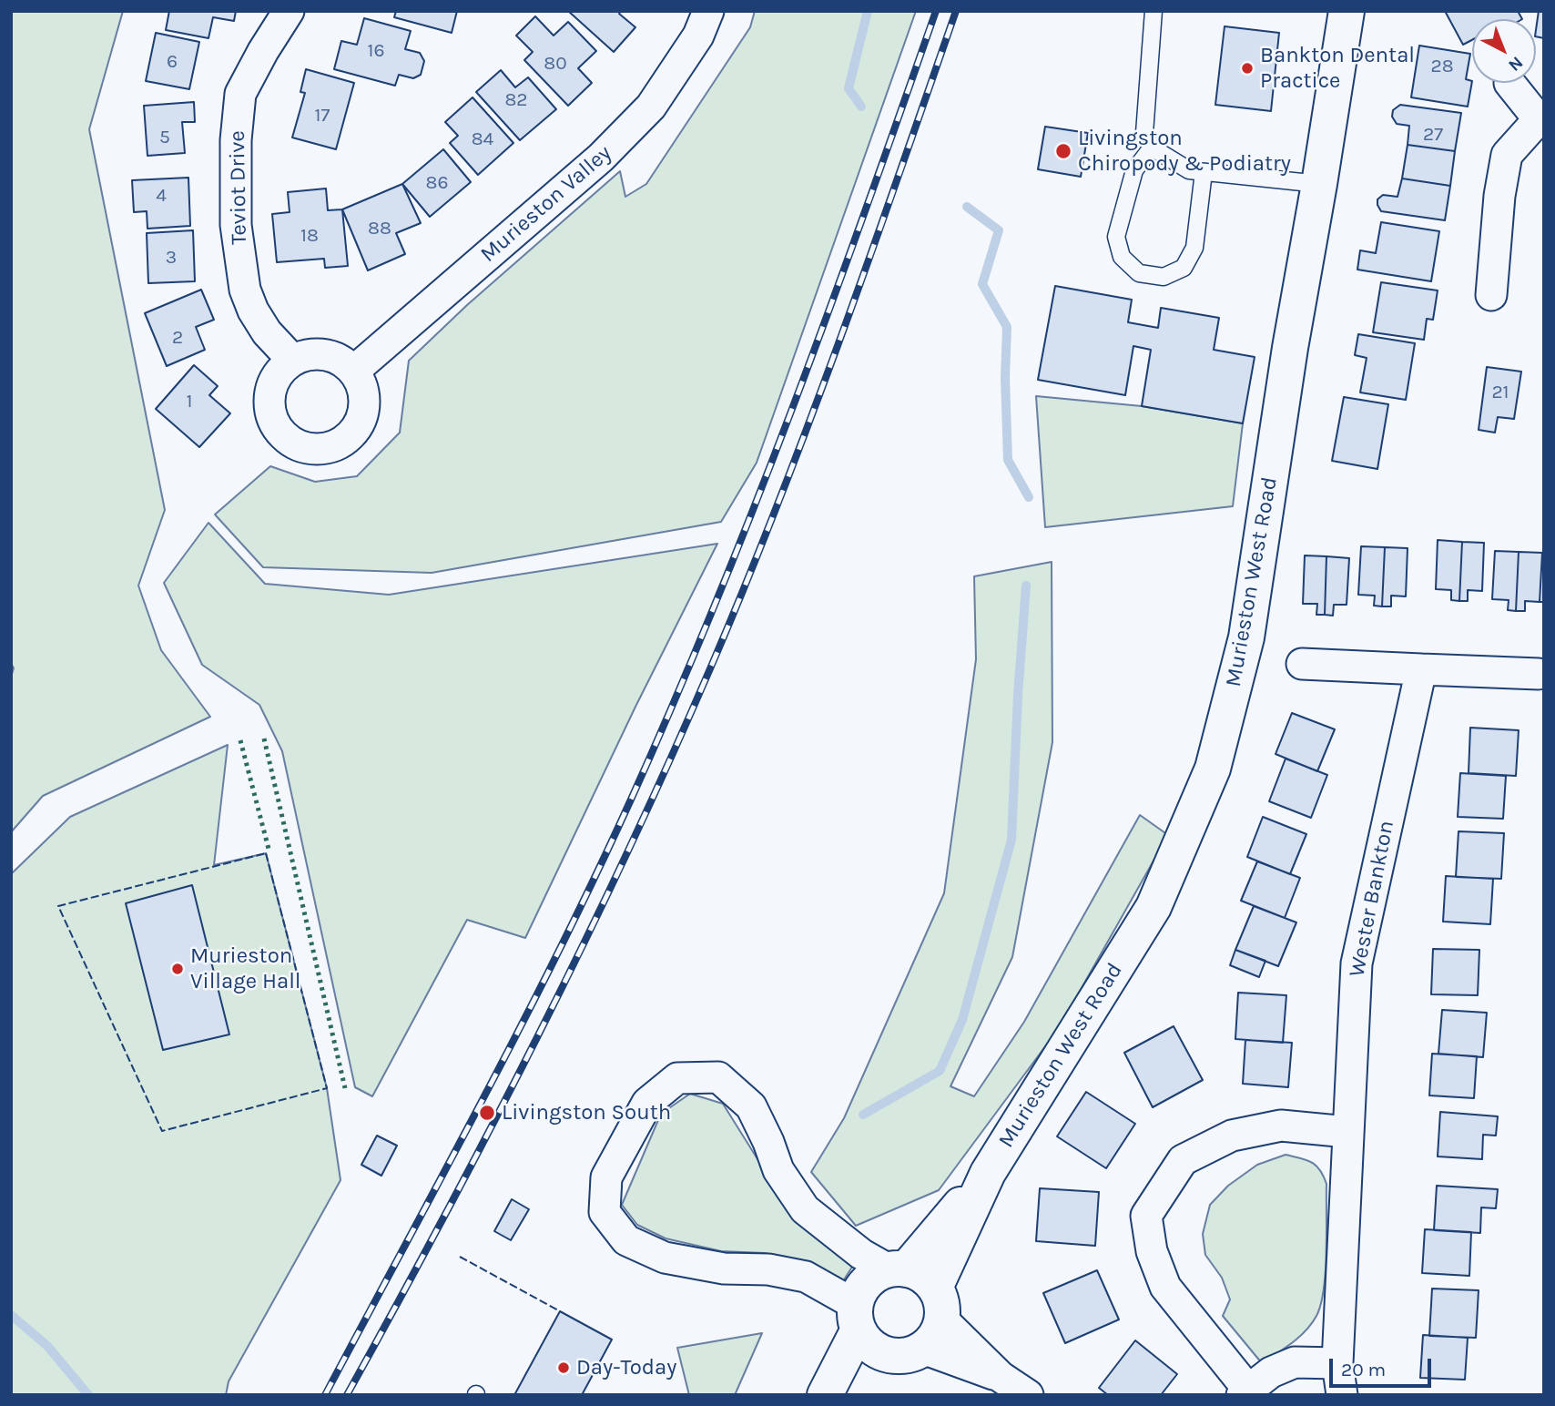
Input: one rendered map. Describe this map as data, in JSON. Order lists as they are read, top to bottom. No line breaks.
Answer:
{"streets":{"street":["Teviot Drive","Murieston Valley","Murieston West Road","Wester Bankton"]},"crossings":[["Teviot Drive","Murieston Valley"]],"places":["Bankton Dental Practice","Livingston Chiropody & Podiatry","Murieston Village Hall","Livingston South","Day-Today"],"house_numbers":["16","6","80","28","82","17","27","5","84","86","4","88","18","3","2","21","1"],"scale_bar":"20 m","north":"bottom right"}
